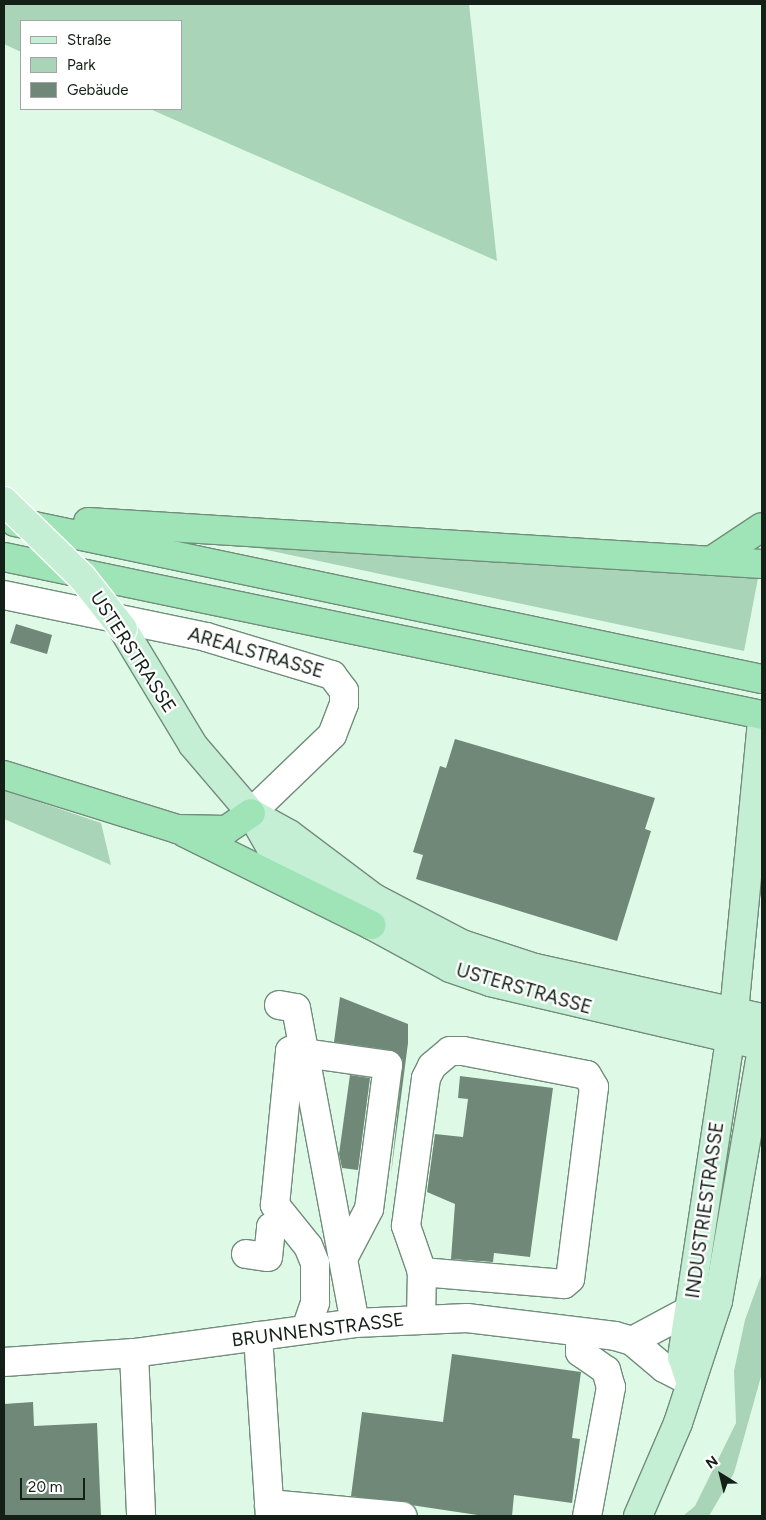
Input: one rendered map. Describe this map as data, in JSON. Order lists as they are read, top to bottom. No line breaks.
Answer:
{"streets":{"main road":["USTERSTRASSE","INDUSTRIESTRASSE"],"street":["AREALSTRASSE","BRUNNENSTRASSE"]},"crossings":[["USTERSTRASSE","AREALSTRASSE"],["USTERSTRASSE","INDUSTRIESTRASSE"]],"legend":["Straße","Park","Gebäude"],"scale_bar":"20 m","north":"top left"}
